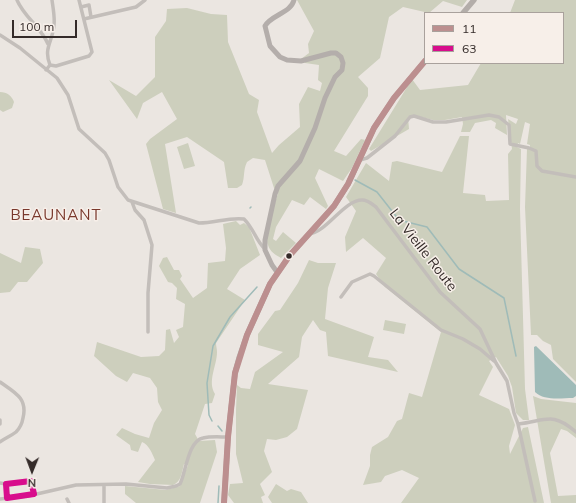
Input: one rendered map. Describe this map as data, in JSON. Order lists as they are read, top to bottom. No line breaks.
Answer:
{"streets":{"street":["La Vieille Route"]},"districts":["BEAUNANT"],"lines":["transit line 11","transit line 63"],"legend":["11","63"],"scale_bar":"100 m","north":"bottom"}
